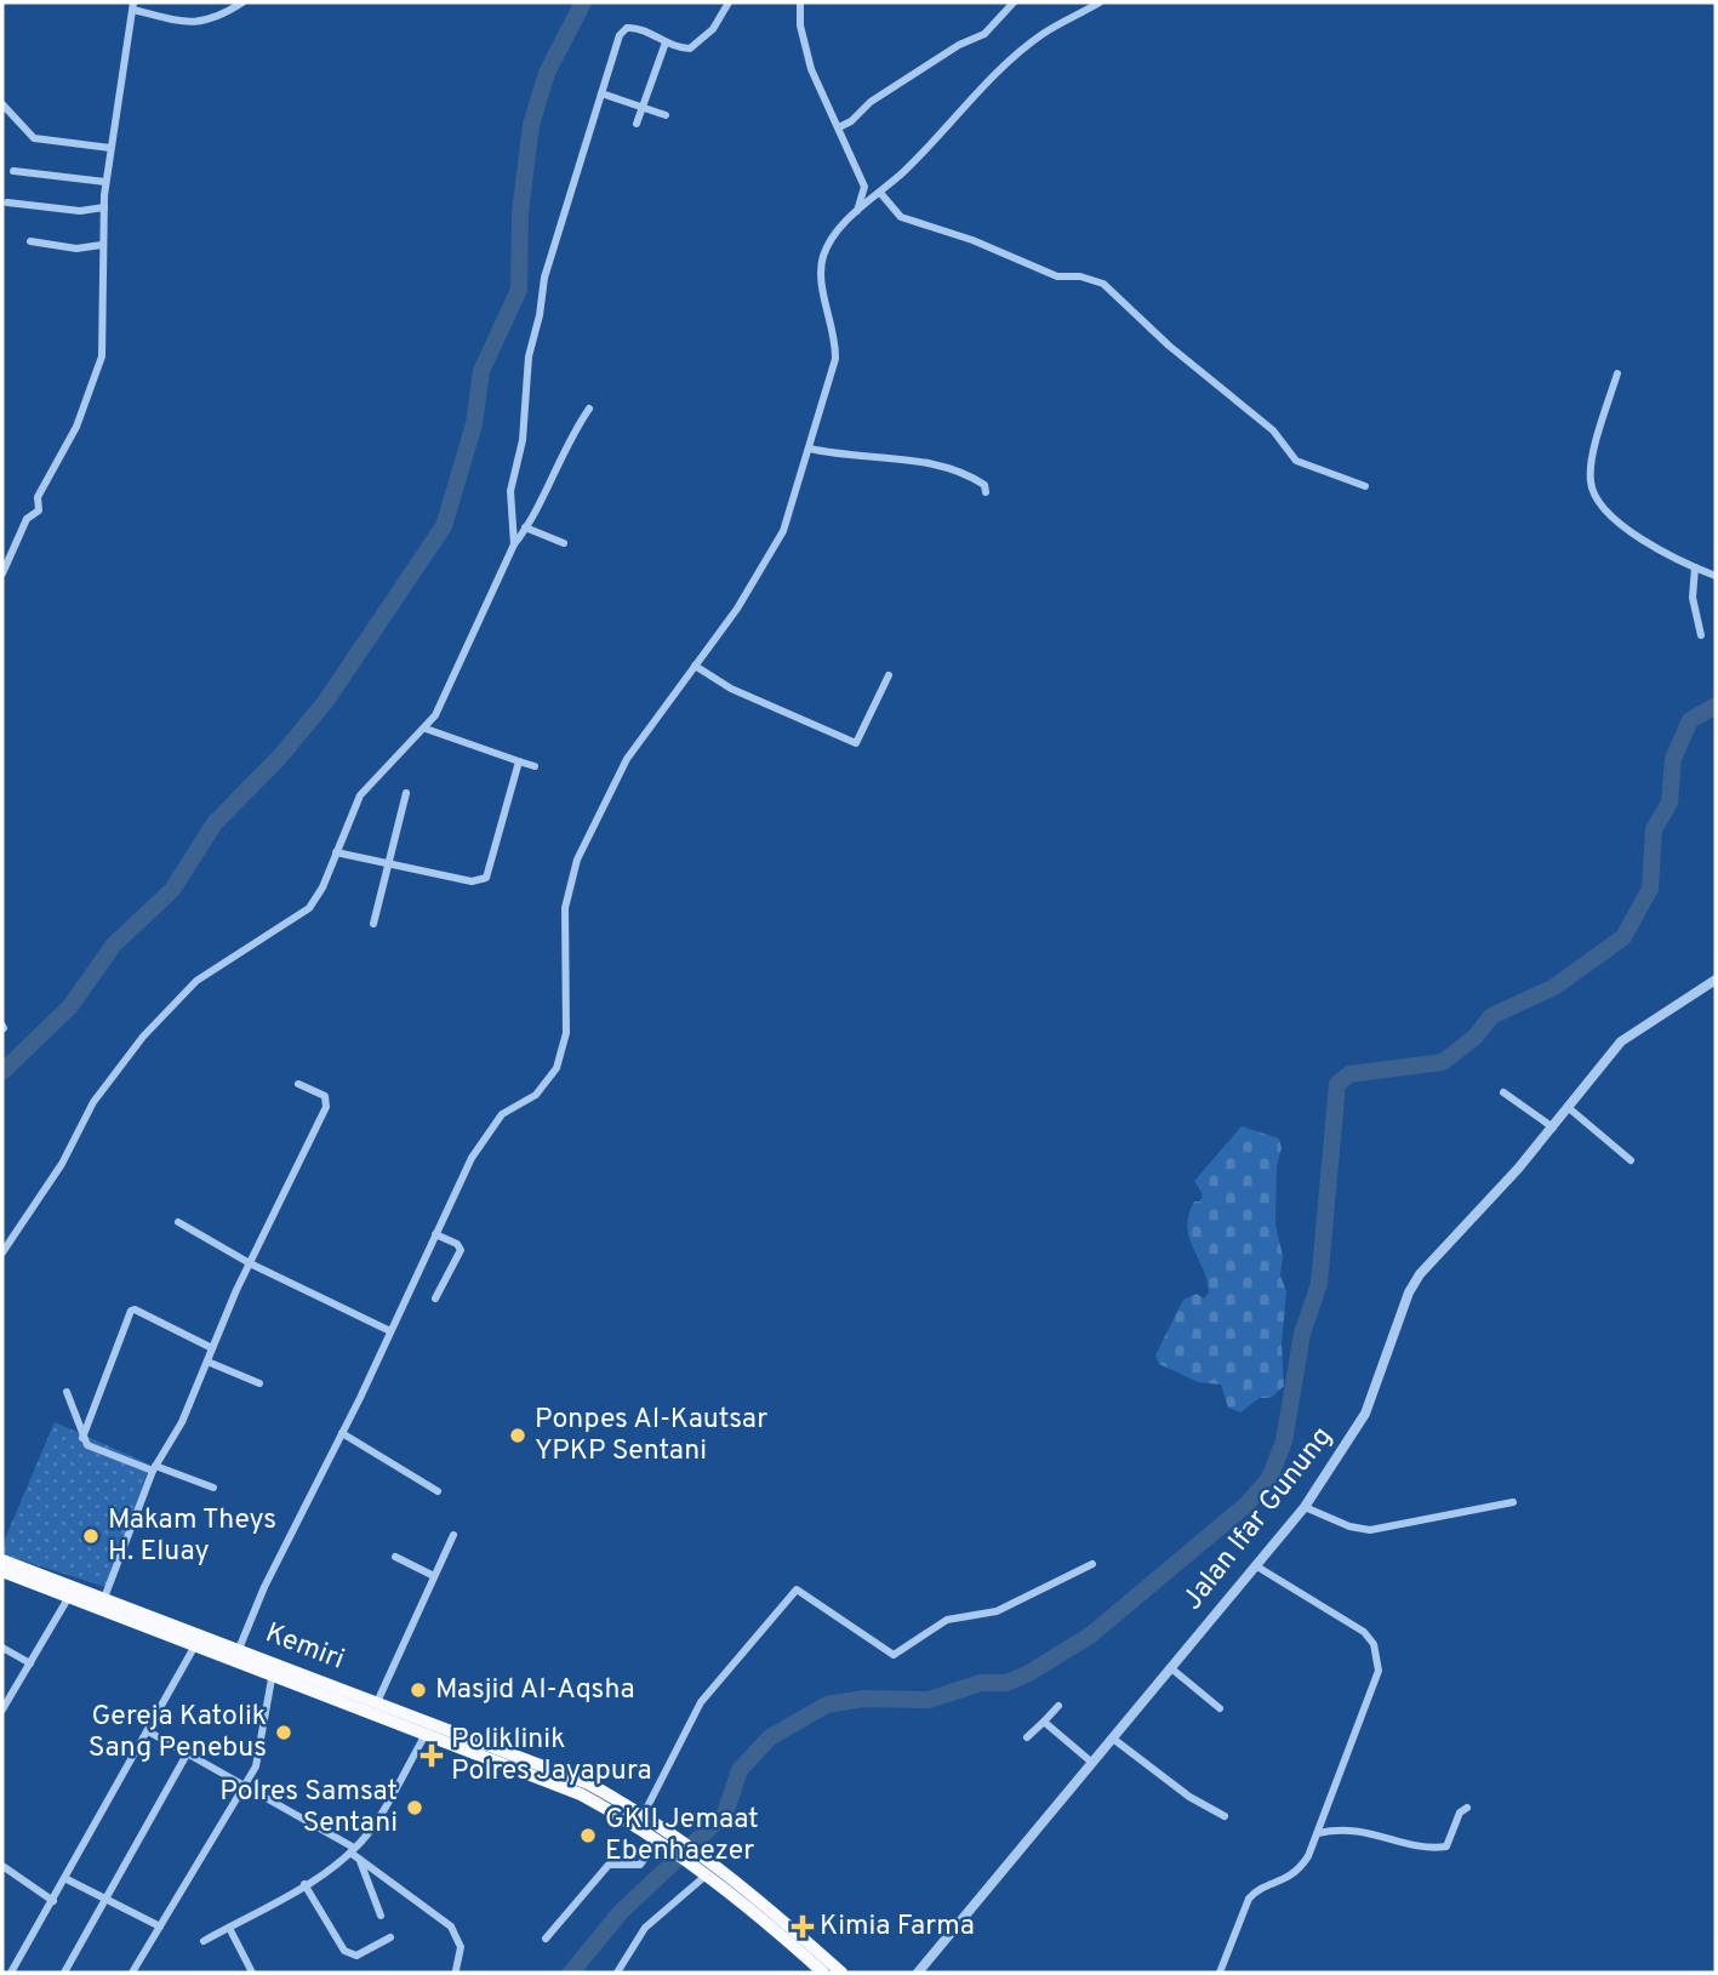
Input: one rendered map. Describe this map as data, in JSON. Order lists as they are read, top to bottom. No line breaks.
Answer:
{"streets":{"highway":["Kemiri"],"street":["Jalan Ifar Gunung"]},"places":{"other":["Ponpes Al-Kautsar YPKP Sentani","Makam Theys H. Eluay","Masjid Al-Aqsha","Gereja Katolik Sang Penebus","Polres Samsat Sentani","GKII Jemaat Ebenhaezer"],"health":["Poliklinik Polres Jayapura","Kimia Farma"]}}
